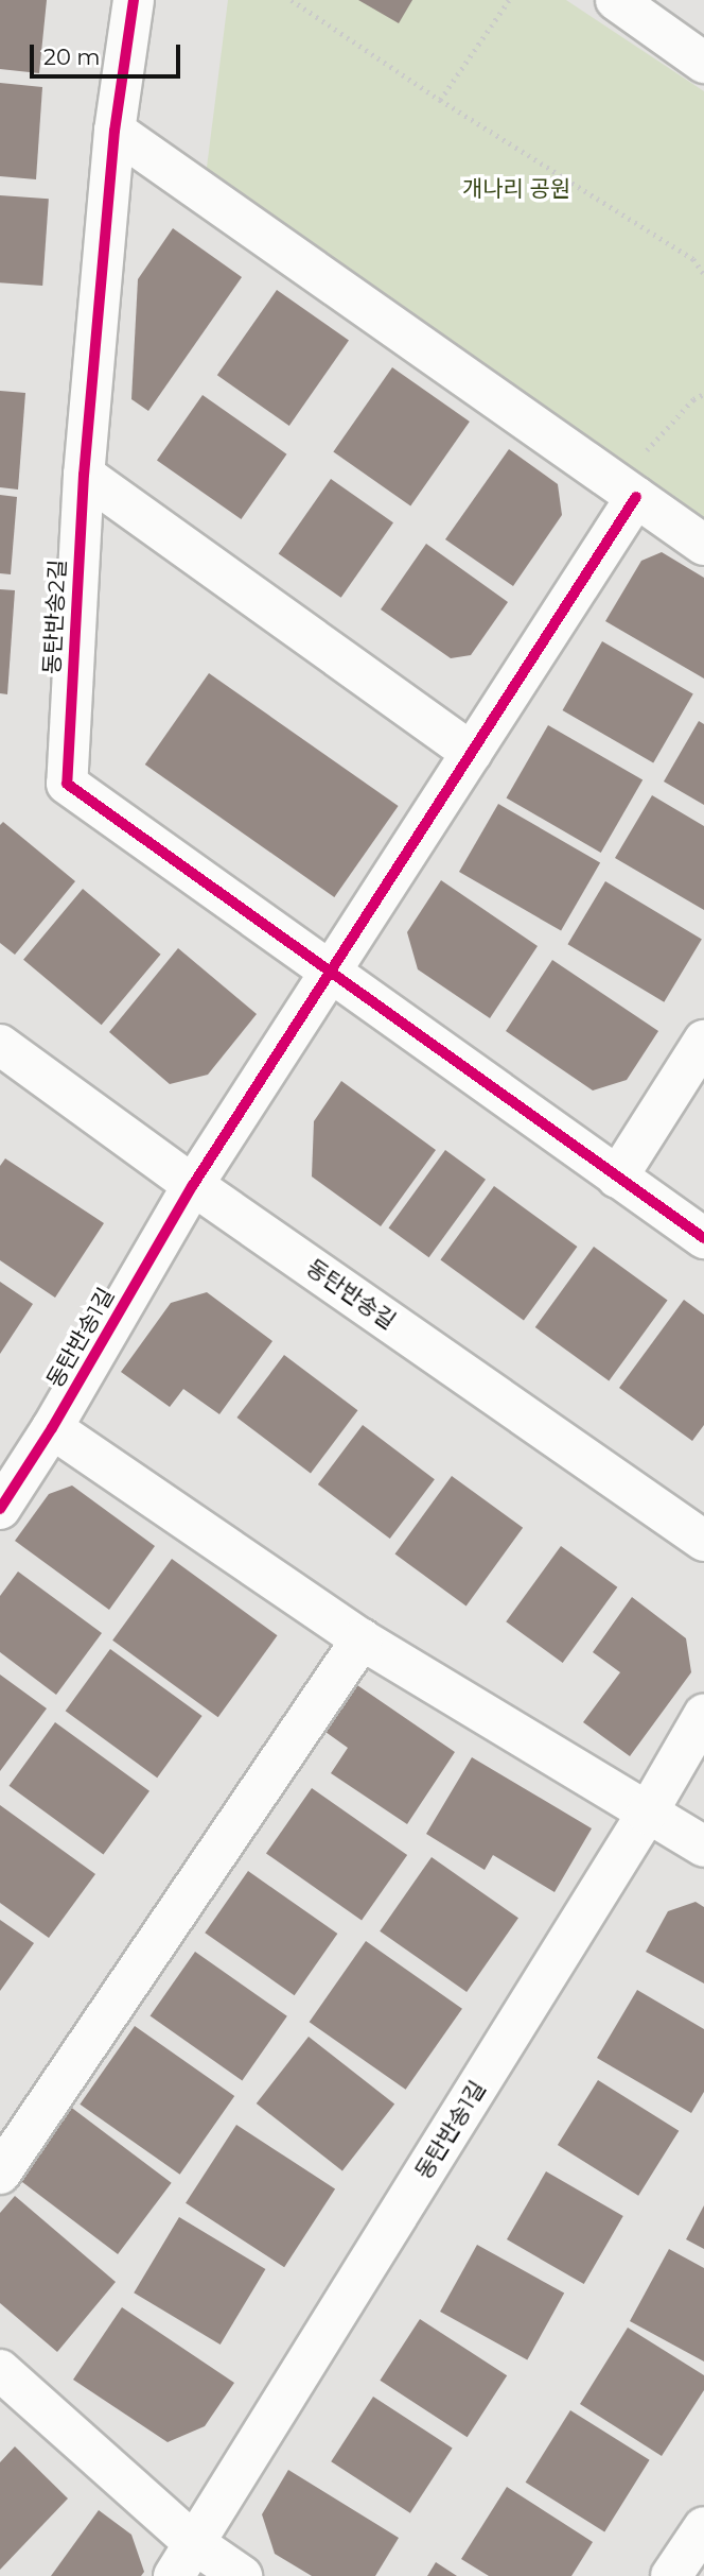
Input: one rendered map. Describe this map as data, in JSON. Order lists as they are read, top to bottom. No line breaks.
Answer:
{"streets":{"street":["동탄반송2길","동탄반송길","동탄반송1길"]},"crossings":[["동탄반송길","동탄반송1길"]],"parks":["개나리 공원"],"scale_bar":"20 m"}
